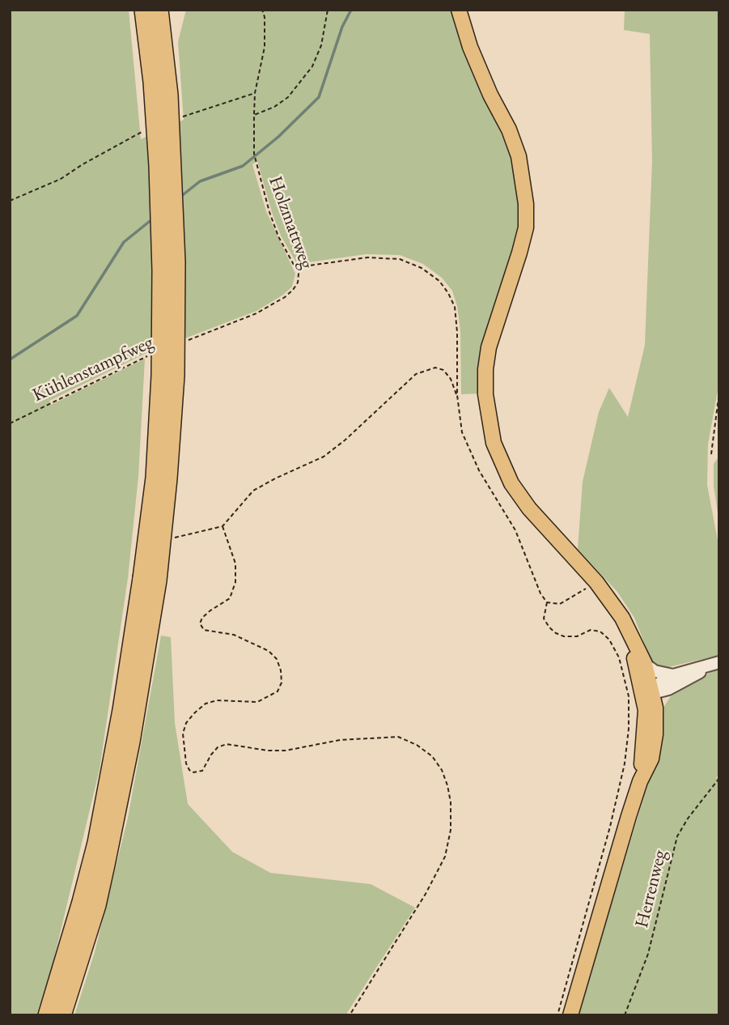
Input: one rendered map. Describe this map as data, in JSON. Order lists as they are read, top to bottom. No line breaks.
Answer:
{"streets":{"path":["Holzmattweg","Kühlenstampfweg","Herrenweg"]}}
